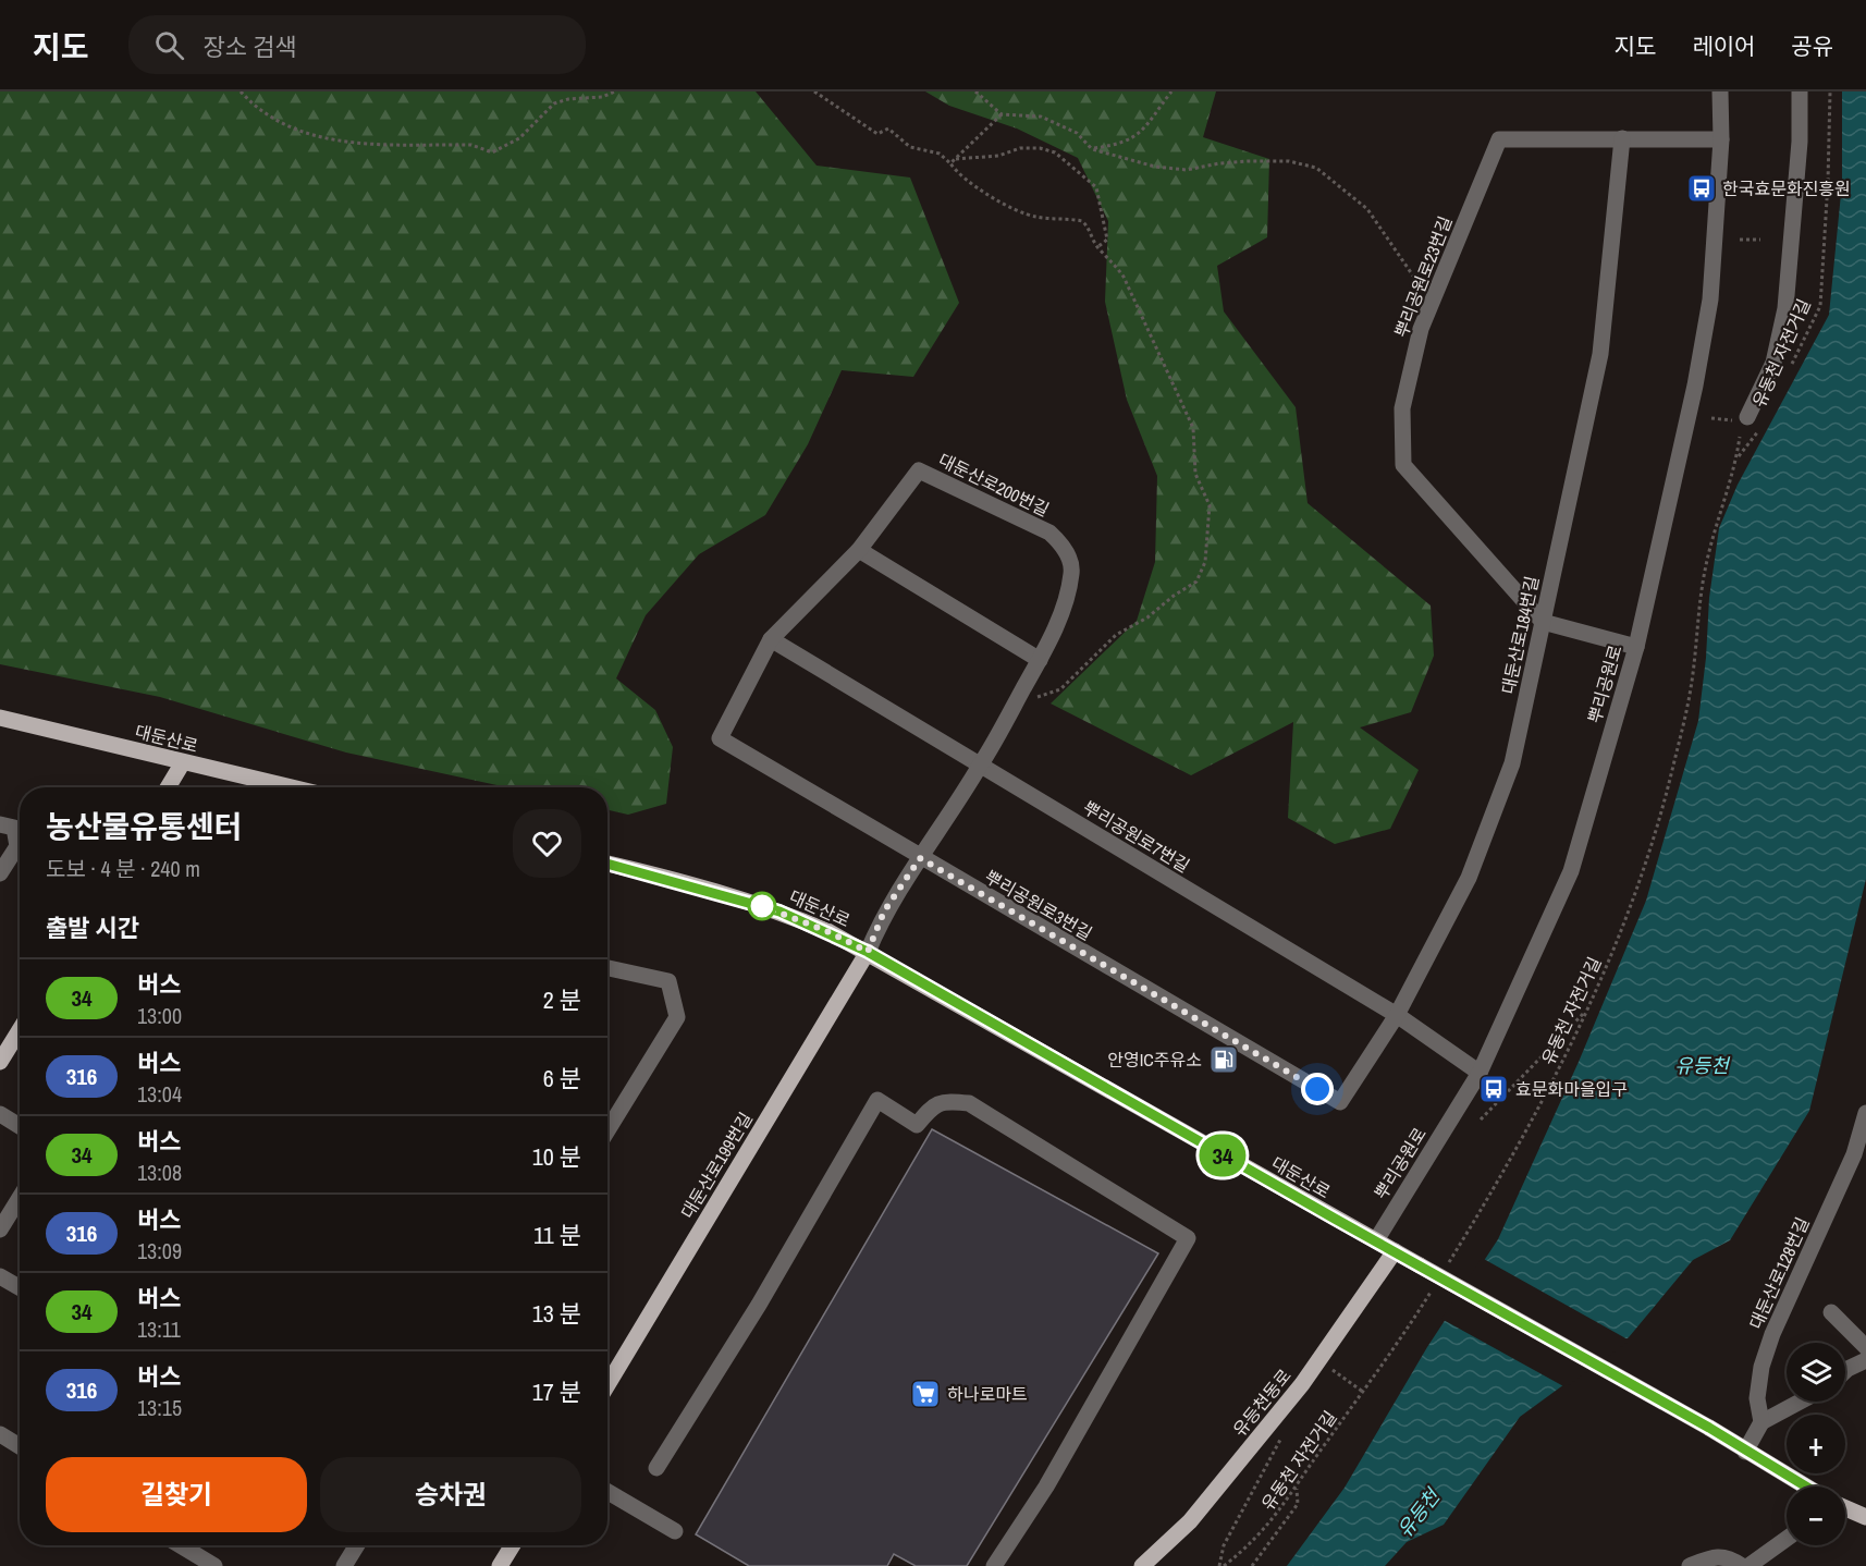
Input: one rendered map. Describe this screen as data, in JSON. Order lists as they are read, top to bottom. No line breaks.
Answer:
{"streets":{"main road":["대둔산로","대둔산로199번길","유등천동로"],"street":["뿌리공원로23번길","대둔산로200번길","대둔산로184번길","뿌리공원로","뿌리공원로7번길","뿌리공원로3번길","대둔산로128번길"],"path":["유동천 자전거길"]},"crossings":[["뿌리공원로23번길","대둔산로184번길"],["뿌리공원로23번길","뿌리공원로"],["대둔산로200번길","대둔산로"],["대둔산로200번길","뿌리공원로7번길"],["대둔산로200번길","뿌리공원로3번길"],["대둔산로200번길","대둔산로199번길"],["대둔산로184번길","뿌리공원로7번길"],["대둔산로184번길","뿌리공원로3번길"],["뿌리공원로","대둔산로"],["뿌리공원로","뿌리공원로7번길"],["대둔산로","대둔산로199번길"],["대둔산로","유등천동로"]],"water":["유등천"],"places":{"bus stop":["한국효문화진흥원","효문화마을입구"],"fuel station":["안영IC주유소"],"supermarket":["하나로마트"]},"lines":["bus line 34"],"page":{"header":"지도","search":"장소 검색","nav":["지도","레이어","공유"],"on_map":"34","heading":[["농산물유통센터","도보 · 4 분 · 240 m"],"출발 시간"],"list":[{"mark":"34","name":"버스","note":"13:00","value":"2 분"},{"mark":"316","name":"버스","note":"13:04","value":"6 분"},{"mark":"34","name":"버스","note":"13:08","value":"10 분"},{"mark":"316","name":"버스","note":"13:09","value":"11 분"},{"mark":"34","name":"버스","note":"13:11","value":"13 분"},{"mark":"316","name":"버스","note":"13:15","value":"17 분"}],"map_buttons":["+","−"],"buttons":["길찾기","승차권"]}}
